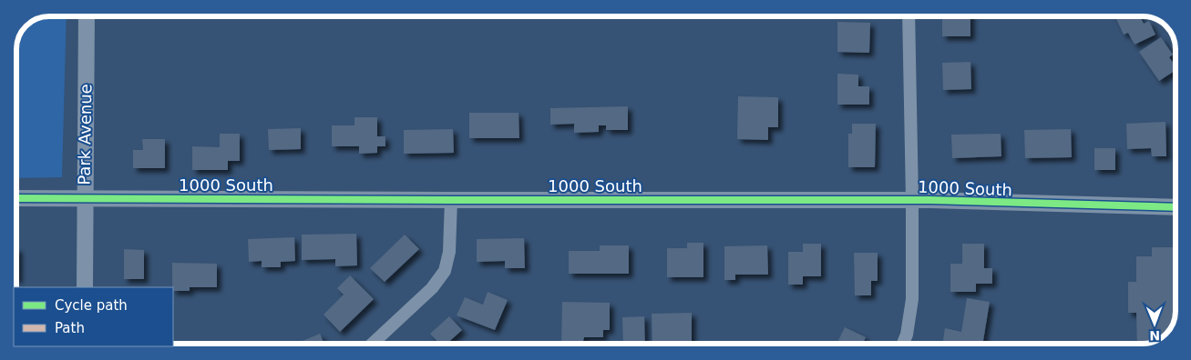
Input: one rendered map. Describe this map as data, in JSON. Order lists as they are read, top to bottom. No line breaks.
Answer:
{"streets":{"street":["Park Avenue","1000 South"]},"crossings":[["Park Avenue","1000 South"]],"legend":["Cycle path","Path"],"north":"bottom"}
